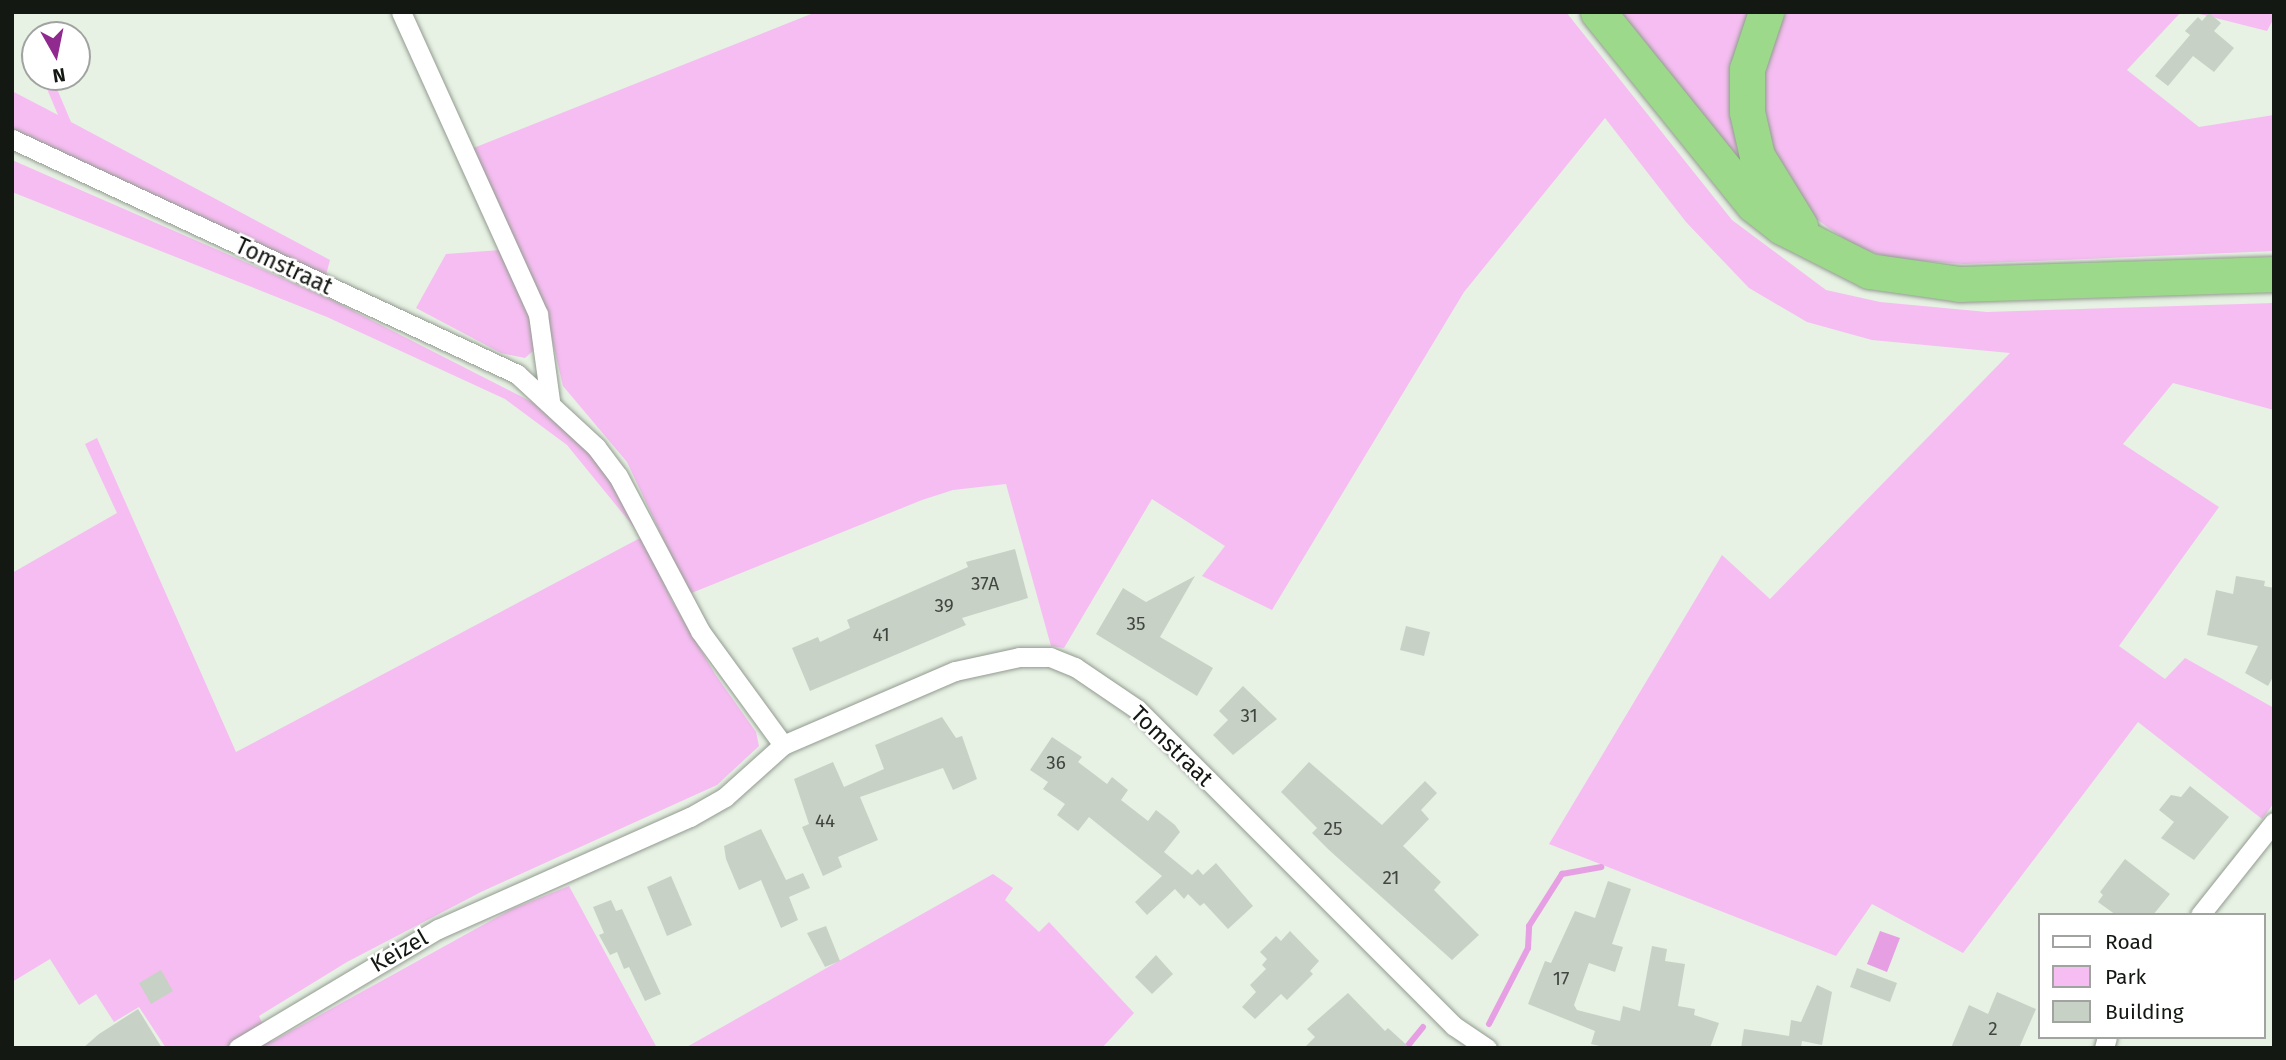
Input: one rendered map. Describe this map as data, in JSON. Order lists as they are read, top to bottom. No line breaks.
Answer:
{"streets":{"street":["Tomstraat","Keizel"]},"crossings":[["Tomstraat","Keizel"]],"house_numbers":["37A","39","35","41","31","36","44","25","21","17","2"],"legend":["Road","Park","Building"],"north":"bottom"}
